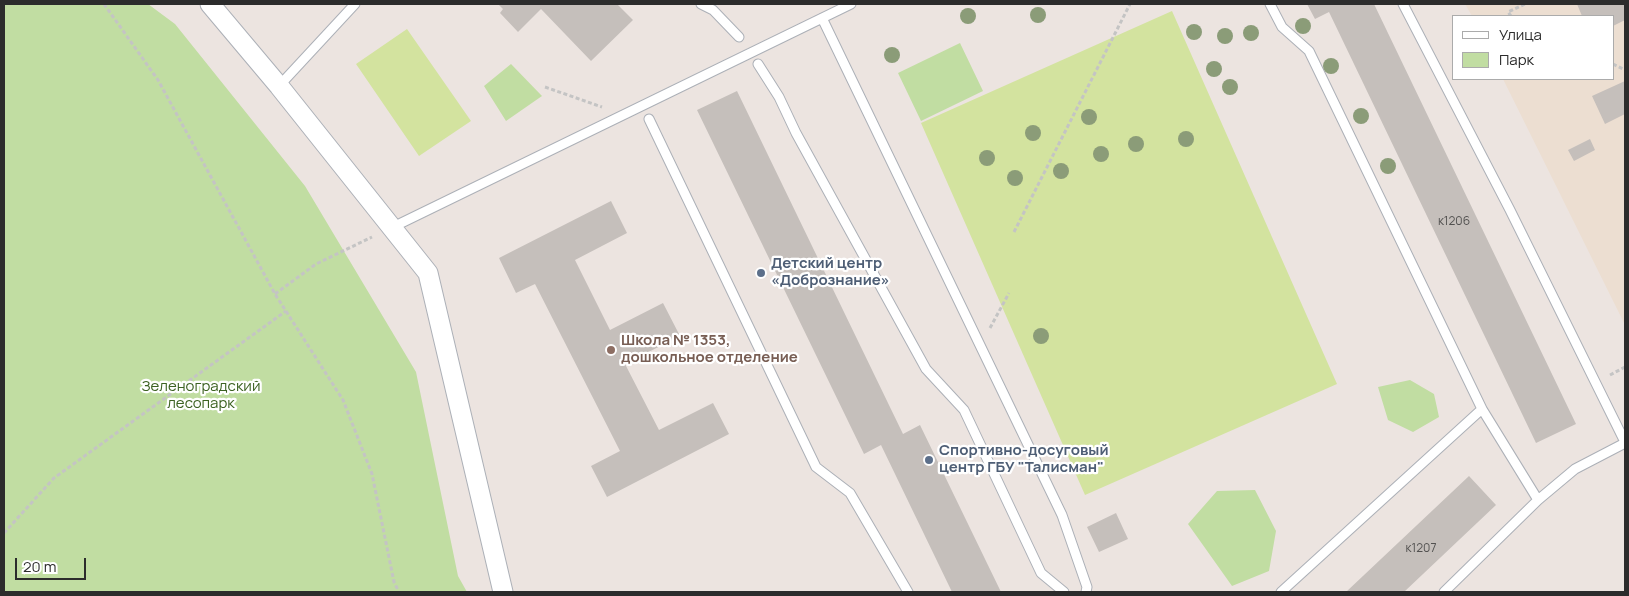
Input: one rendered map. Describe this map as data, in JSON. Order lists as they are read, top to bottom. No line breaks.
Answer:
{"parks":["Зеленоградский лесопарк"],"places":["Детский центр «Добрознание»","Школа № 1353, дошкольное отделение","Спортивно-досуговый центр ГБУ \"Талисман\""],"house_numbers":["к1206","к1207"],"legend":["Улица","Парк"],"scale_bar":"20 m"}
